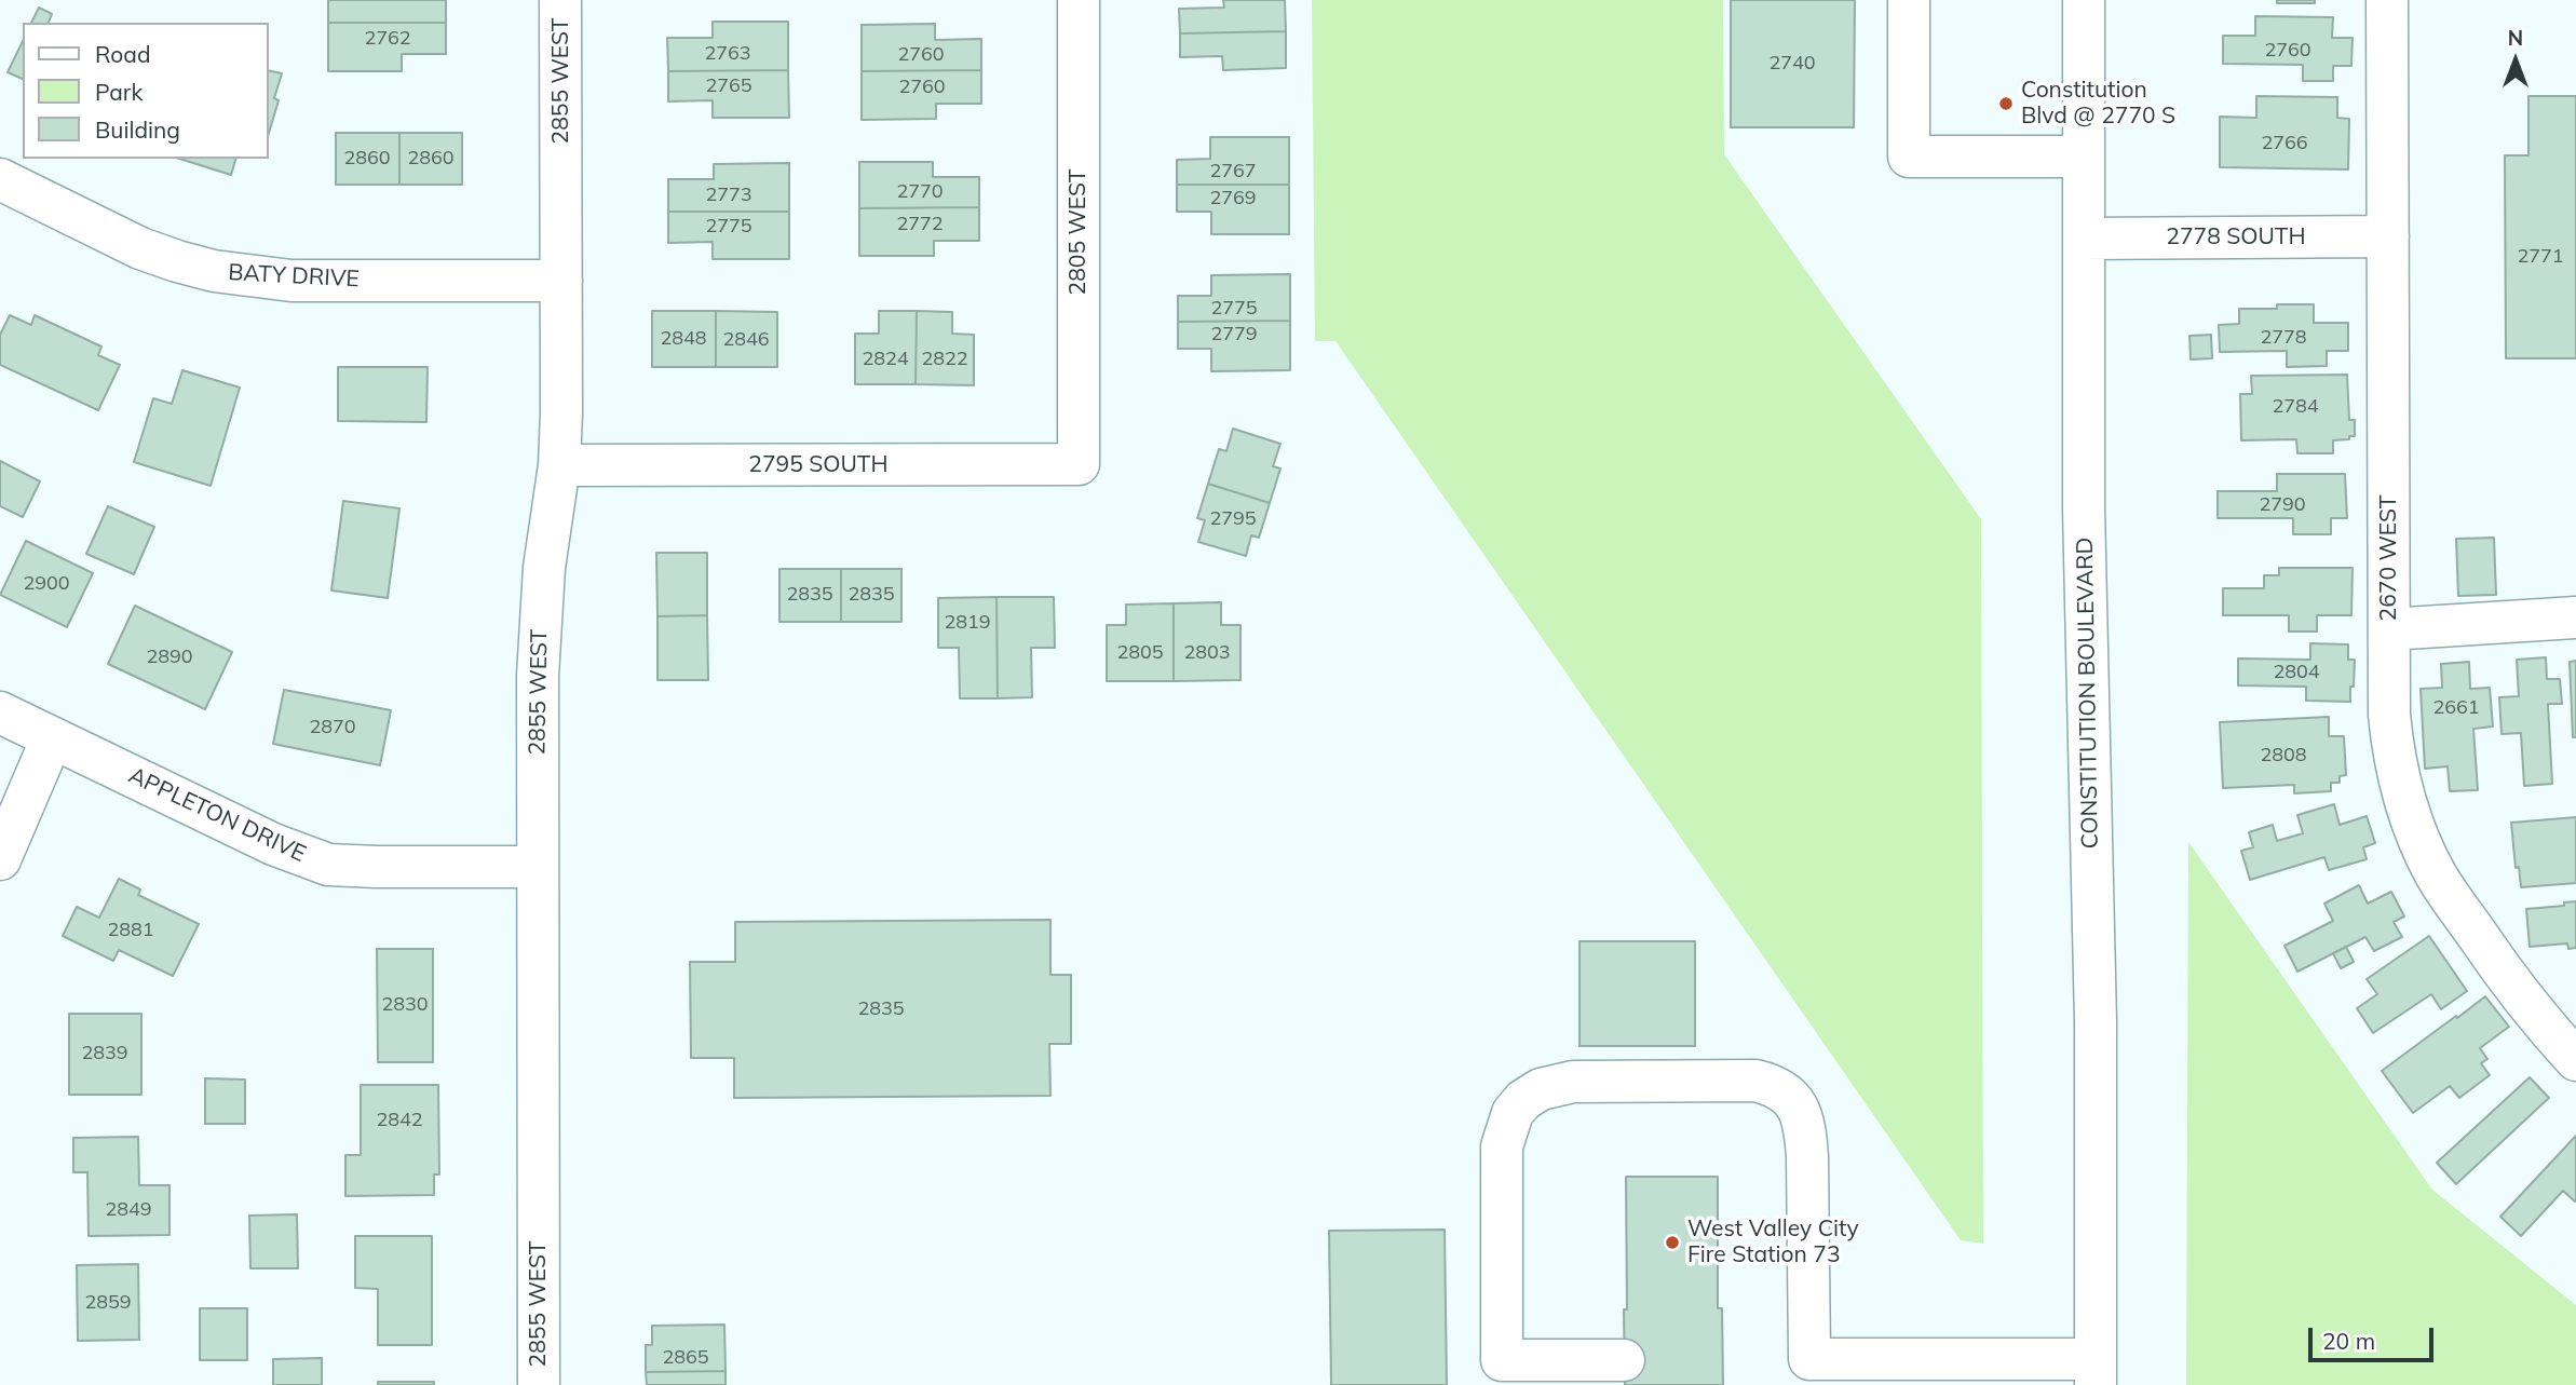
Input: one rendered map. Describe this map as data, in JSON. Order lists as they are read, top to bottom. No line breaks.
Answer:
{"streets":{"street":["2855 WEST","2805 WEST","2778 SOUTH","BATY DRIVE","2795 SOUTH","2670 WEST","CONSTITUTION BOULEVARD","APPLETON DRIVE"]},"crossings":[["2855 WEST","BATY DRIVE"],["2855 WEST","2795 SOUTH"],["2855 WEST","APPLETON DRIVE"],["2805 WEST","2795 SOUTH"],["2778 SOUTH","2670 WEST"],["2778 SOUTH","CONSTITUTION BOULEVARD"]],"places":["Constitution Blvd @ 2770 S","West Valley City Fire Station 73"],"house_numbers":["2762","2760","2763","2760","2740","2765","2760","2766","2860","2860","2767","2770","2773","2769","2772","2775","2771","2775","2779","2778","2848","2846","2824","2822","2784","2790","2795","2900","2835","2835","2819","2805","2803","2890","2804","2661","2870","2808","2881","2830","2835","2839","2842","2849","2859","2865"],"legend":["Road","Park","Building"],"scale_bar":"20 m","north":"top"}
